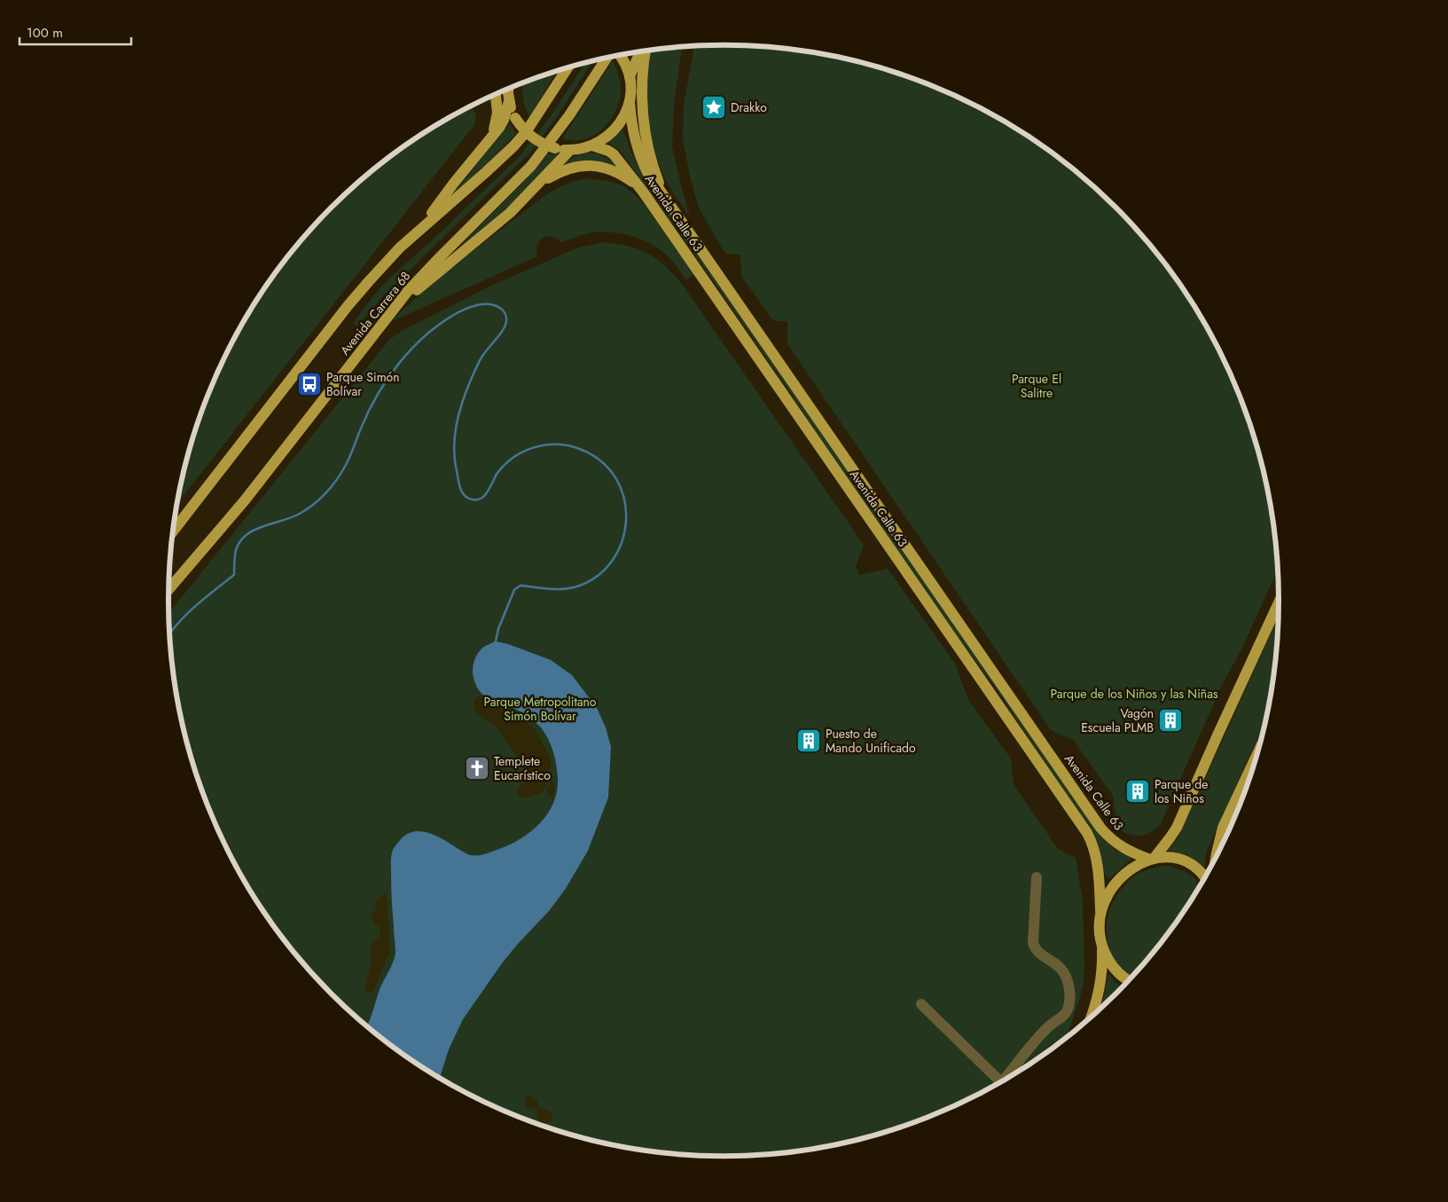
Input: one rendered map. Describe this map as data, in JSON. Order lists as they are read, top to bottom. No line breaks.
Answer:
{"streets":{"main road":["Avenida Calle 63","Avenida Carrera 68"]},"parks":["Parque El Salitre","Parque de los Niños y las Niñas","Parque Metropolitano Simón Bolívar"],"places":{"place":["Drakko"],"bus stop":["Parque Simón Bolívar"],"building":["Vagón Escuela PLMB","Puesto de Mando Unificado","Parque de los Niños"],"church":["Templete Eucarístico"]},"scale_bar":"100 m"}
